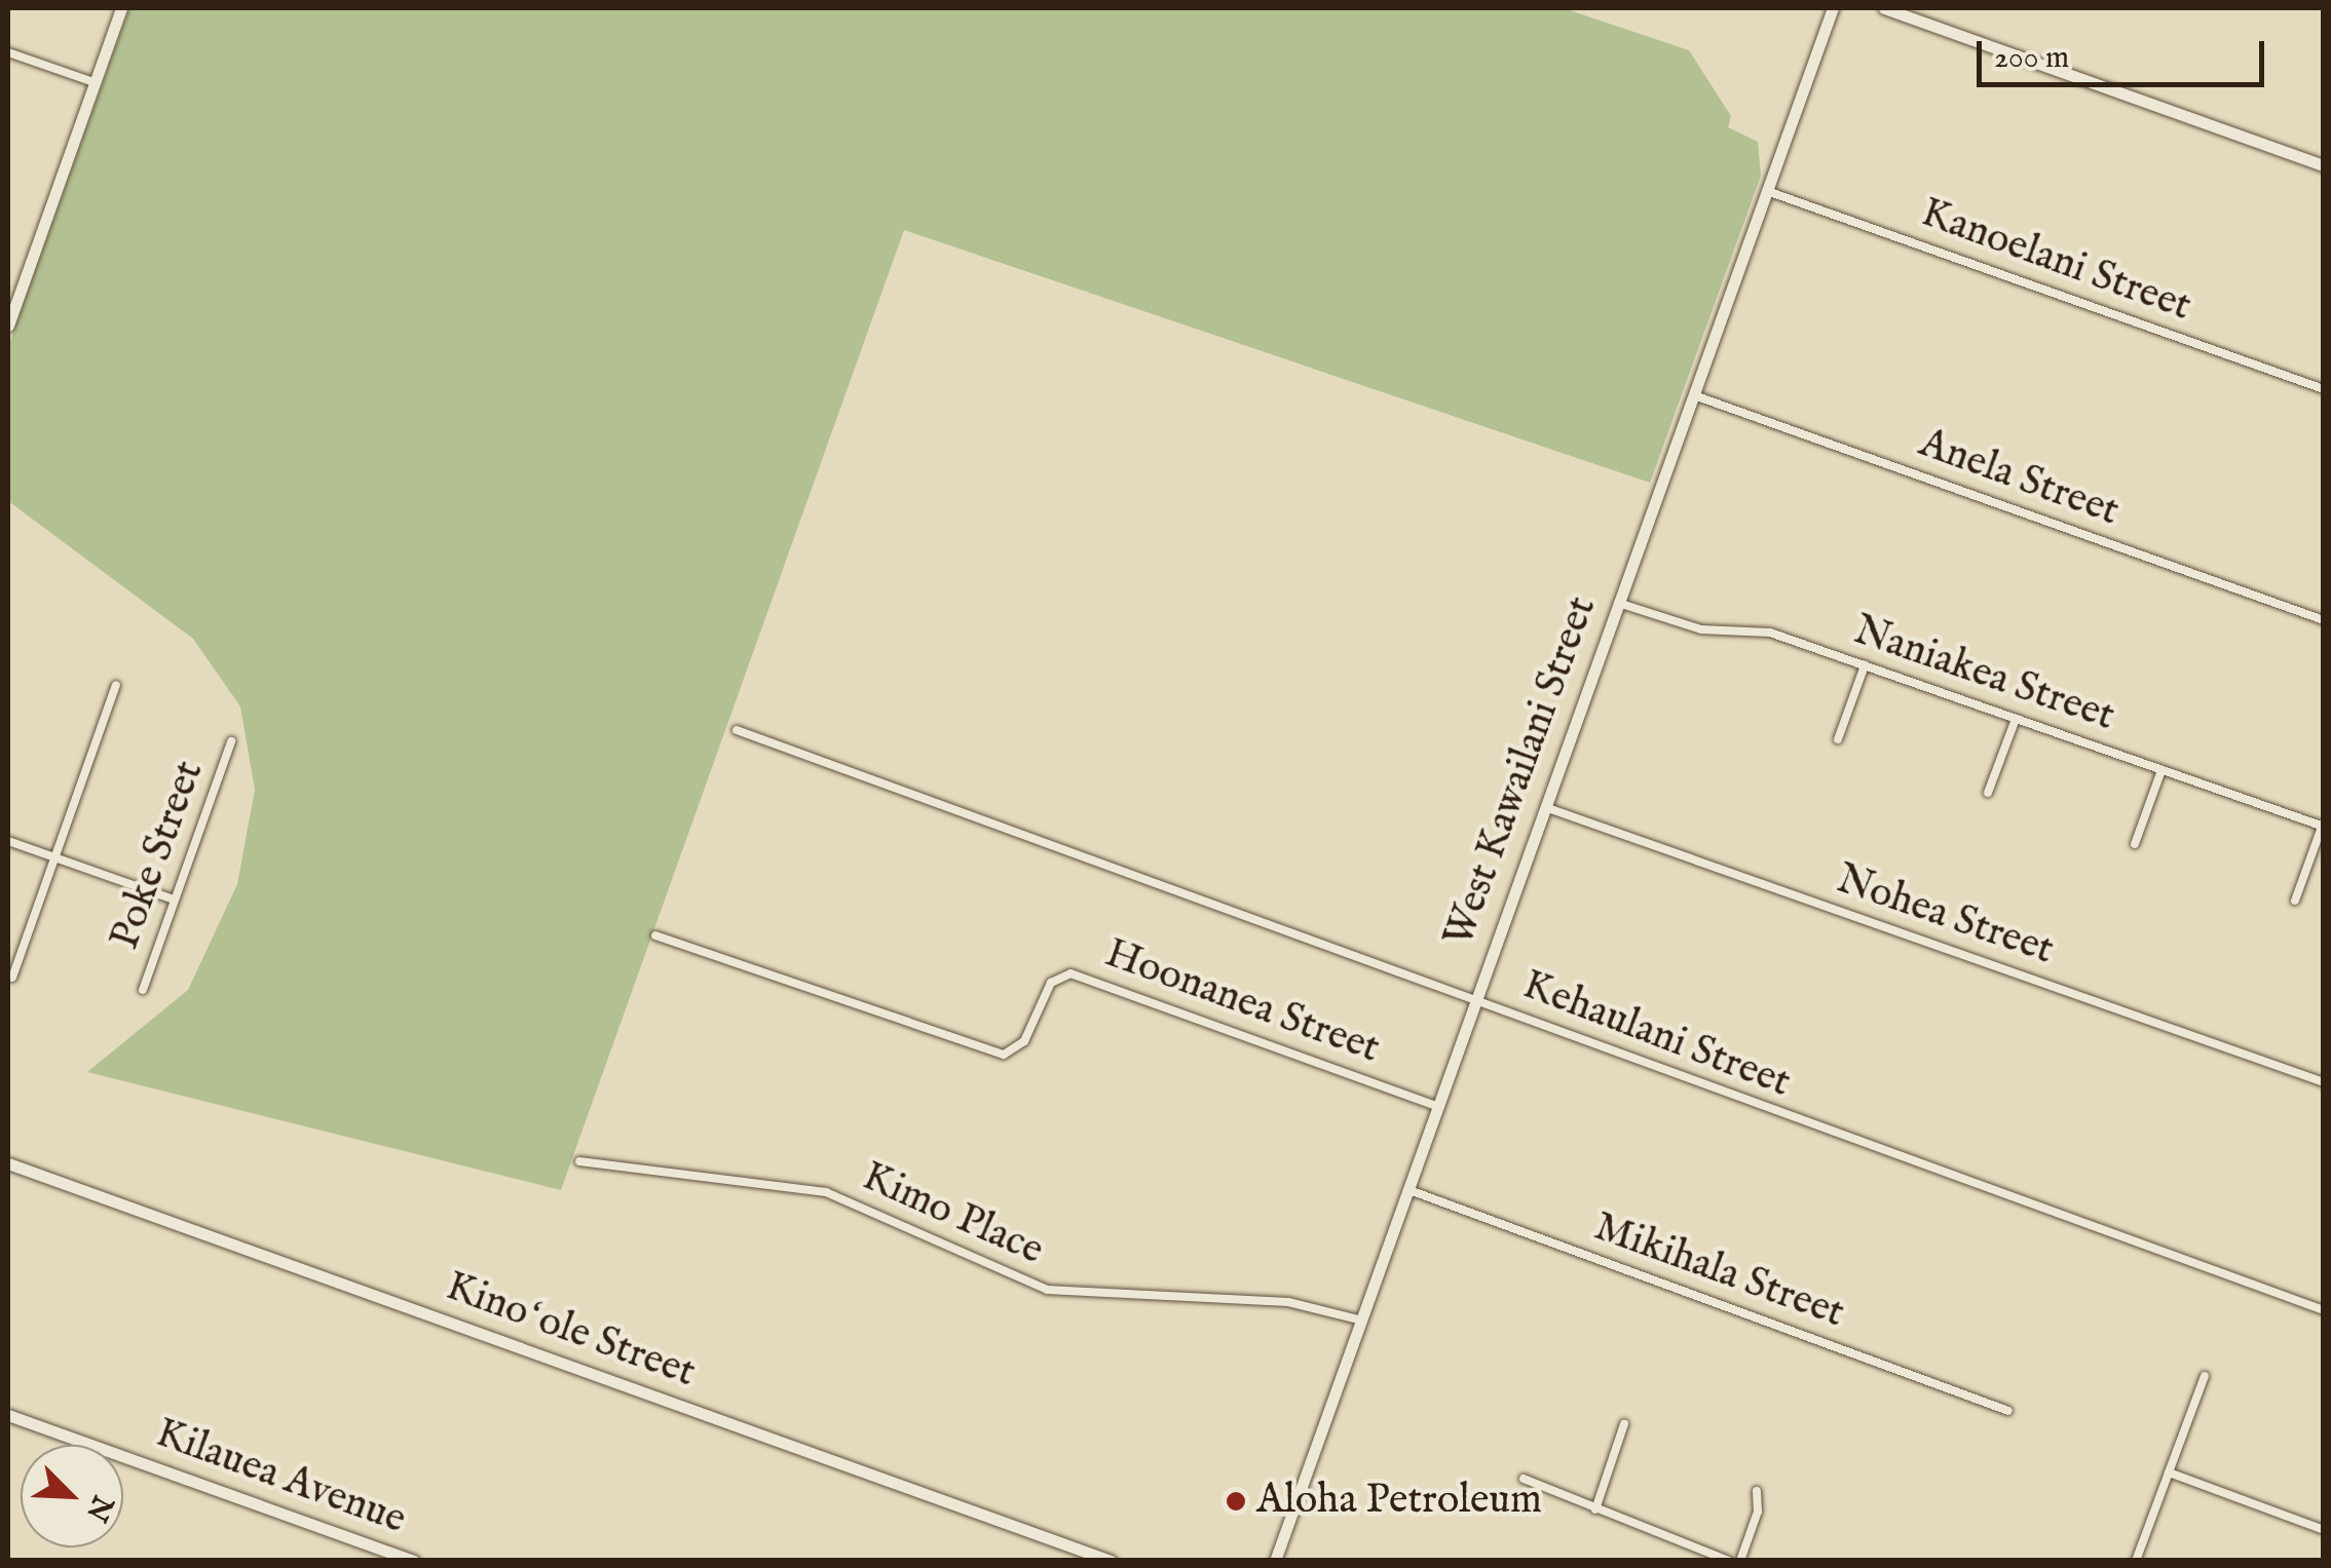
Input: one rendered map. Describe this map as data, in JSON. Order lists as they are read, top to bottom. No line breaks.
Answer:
{"streets":{"street":["Kanoelani Street","Anela Street","Naniakea Street","West Kawailani Street","Poke Street","Nohea Street","Hoonanea Street","Kehaulani Street","Kimo Place","Mikihala Street","Kinoʻole Street","Kilauea Avenue"]},"crossings":[["Kanoelani Street","West Kawailani Street"],["Anela Street","West Kawailani Street"],["Naniakea Street","West Kawailani Street"],["West Kawailani Street","Nohea Street"],["West Kawailani Street","Hoonanea Street"],["West Kawailani Street","Kehaulani Street"],["West Kawailani Street","Kimo Place"],["West Kawailani Street","Mikihala Street"]],"places":["Aloha Petroleum"],"scale_bar":"200 m","north":"bottom right"}
